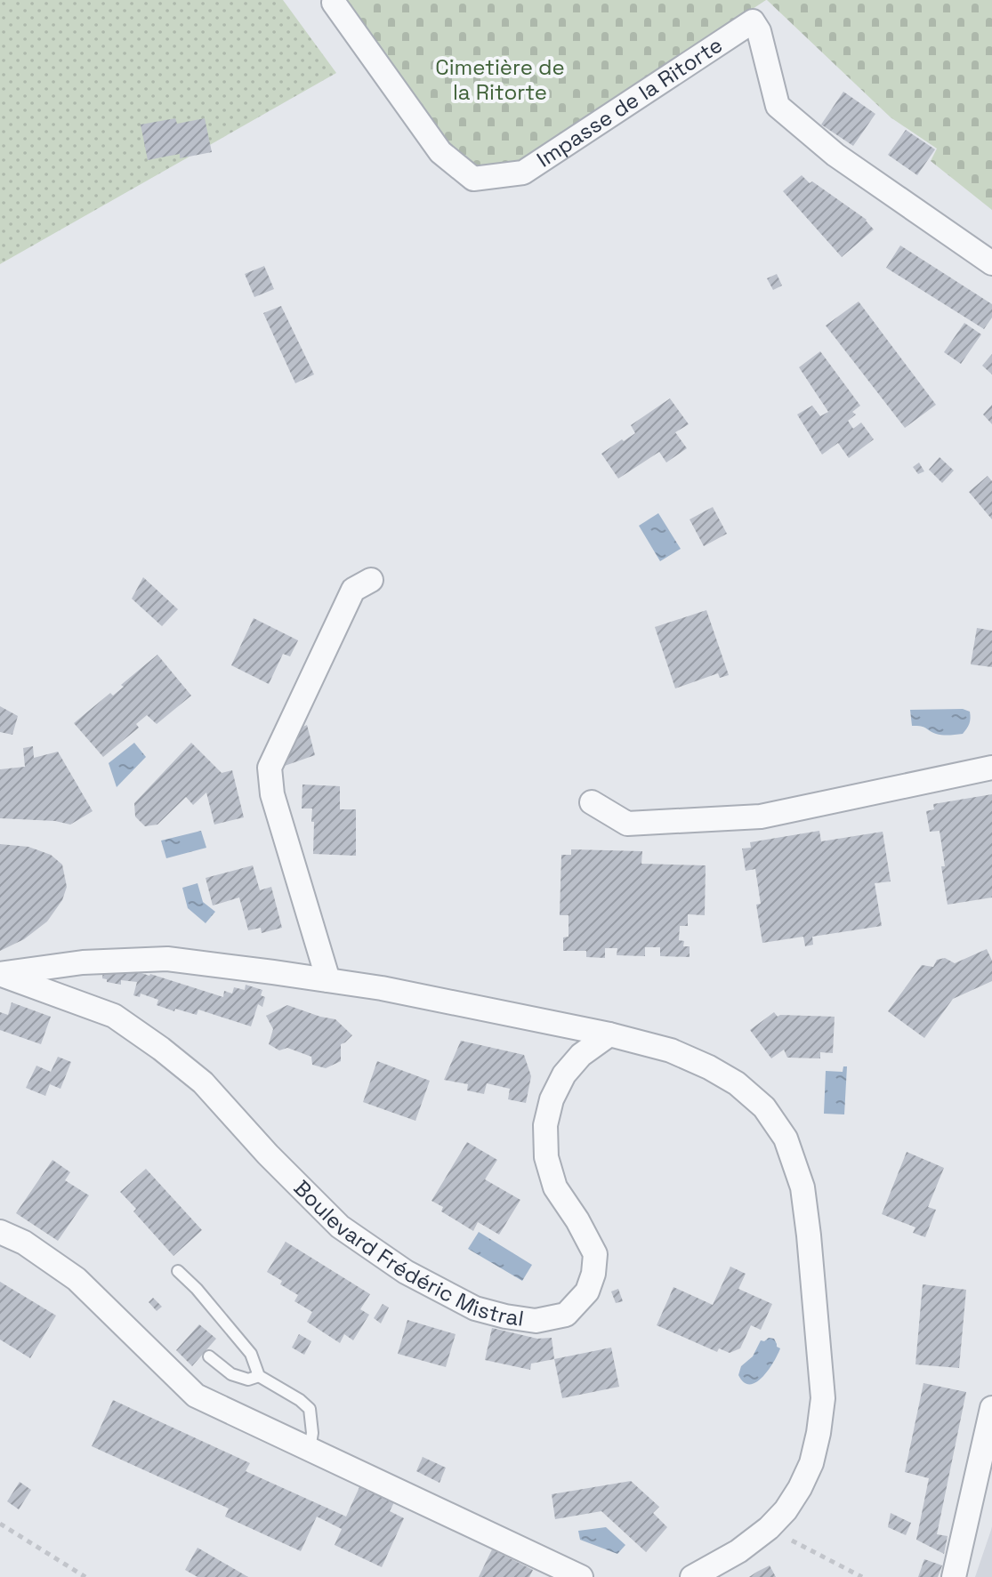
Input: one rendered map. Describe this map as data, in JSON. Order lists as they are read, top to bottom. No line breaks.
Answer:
{"streets":{"street":["Impasse de la Ritorte","Boulevard Frédéric Mistral"]},"parks":["Cimetière de la Ritorte"]}
